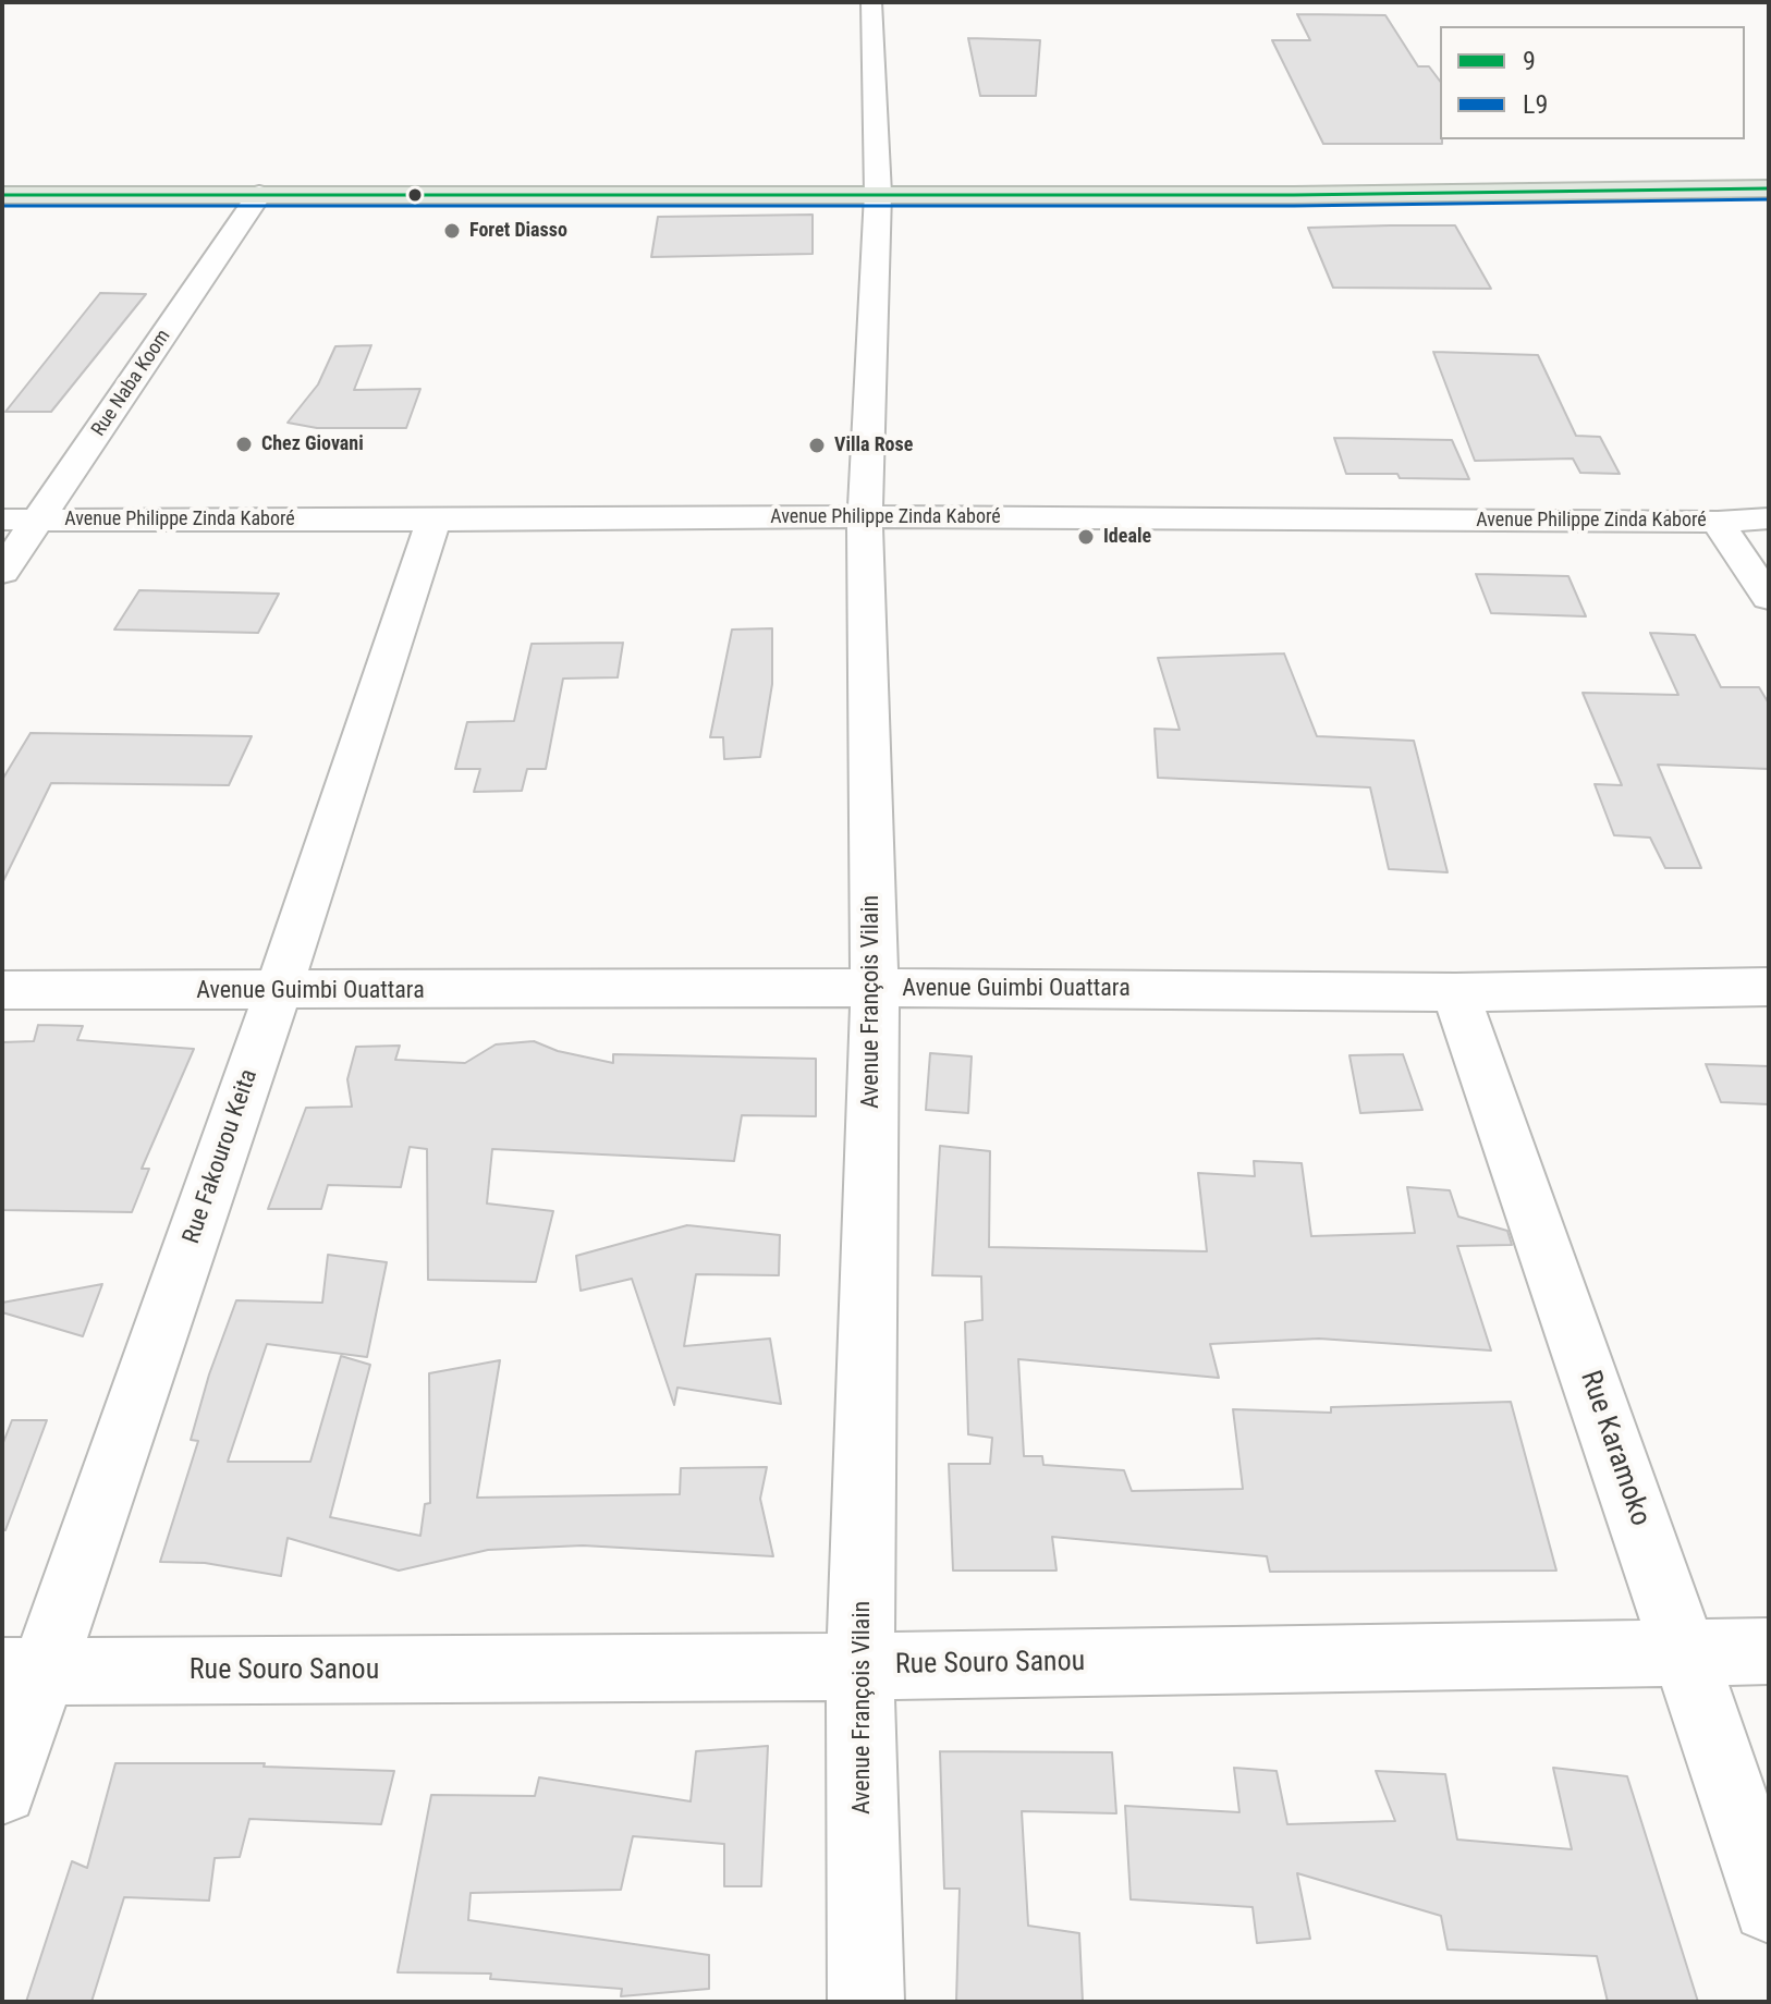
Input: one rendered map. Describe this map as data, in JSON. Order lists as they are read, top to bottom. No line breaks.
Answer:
{"streets":{"street":["Rue Naba Koom","Avenue Philippe Zinda Kaboré","Avenue Guimbi Ouattara","Avenue François Vilain","Rue Fakourou Keita","Rue Karamoko","Rue Souro Sanou"]},"crossings":[["Rue Naba Koom","Avenue Philippe Zinda Kaboré"],["Avenue Philippe Zinda Kaboré","Avenue François Vilain"],["Avenue Philippe Zinda Kaboré","Rue Fakourou Keita"],["Avenue Guimbi Ouattara","Avenue François Vilain"],["Avenue Guimbi Ouattara","Rue Fakourou Keita"],["Avenue Guimbi Ouattara","Rue Karamoko"],["Avenue François Vilain","Rue Souro Sanou"],["Rue Fakourou Keita","Rue Souro Sanou"],["Rue Karamoko","Rue Souro Sanou"]],"places":["Foret Diasso","Chez Giovani","Villa Rose","Ideale"],"lines":["transit line 9","transit line L9"],"legend":["9","L9"]}
